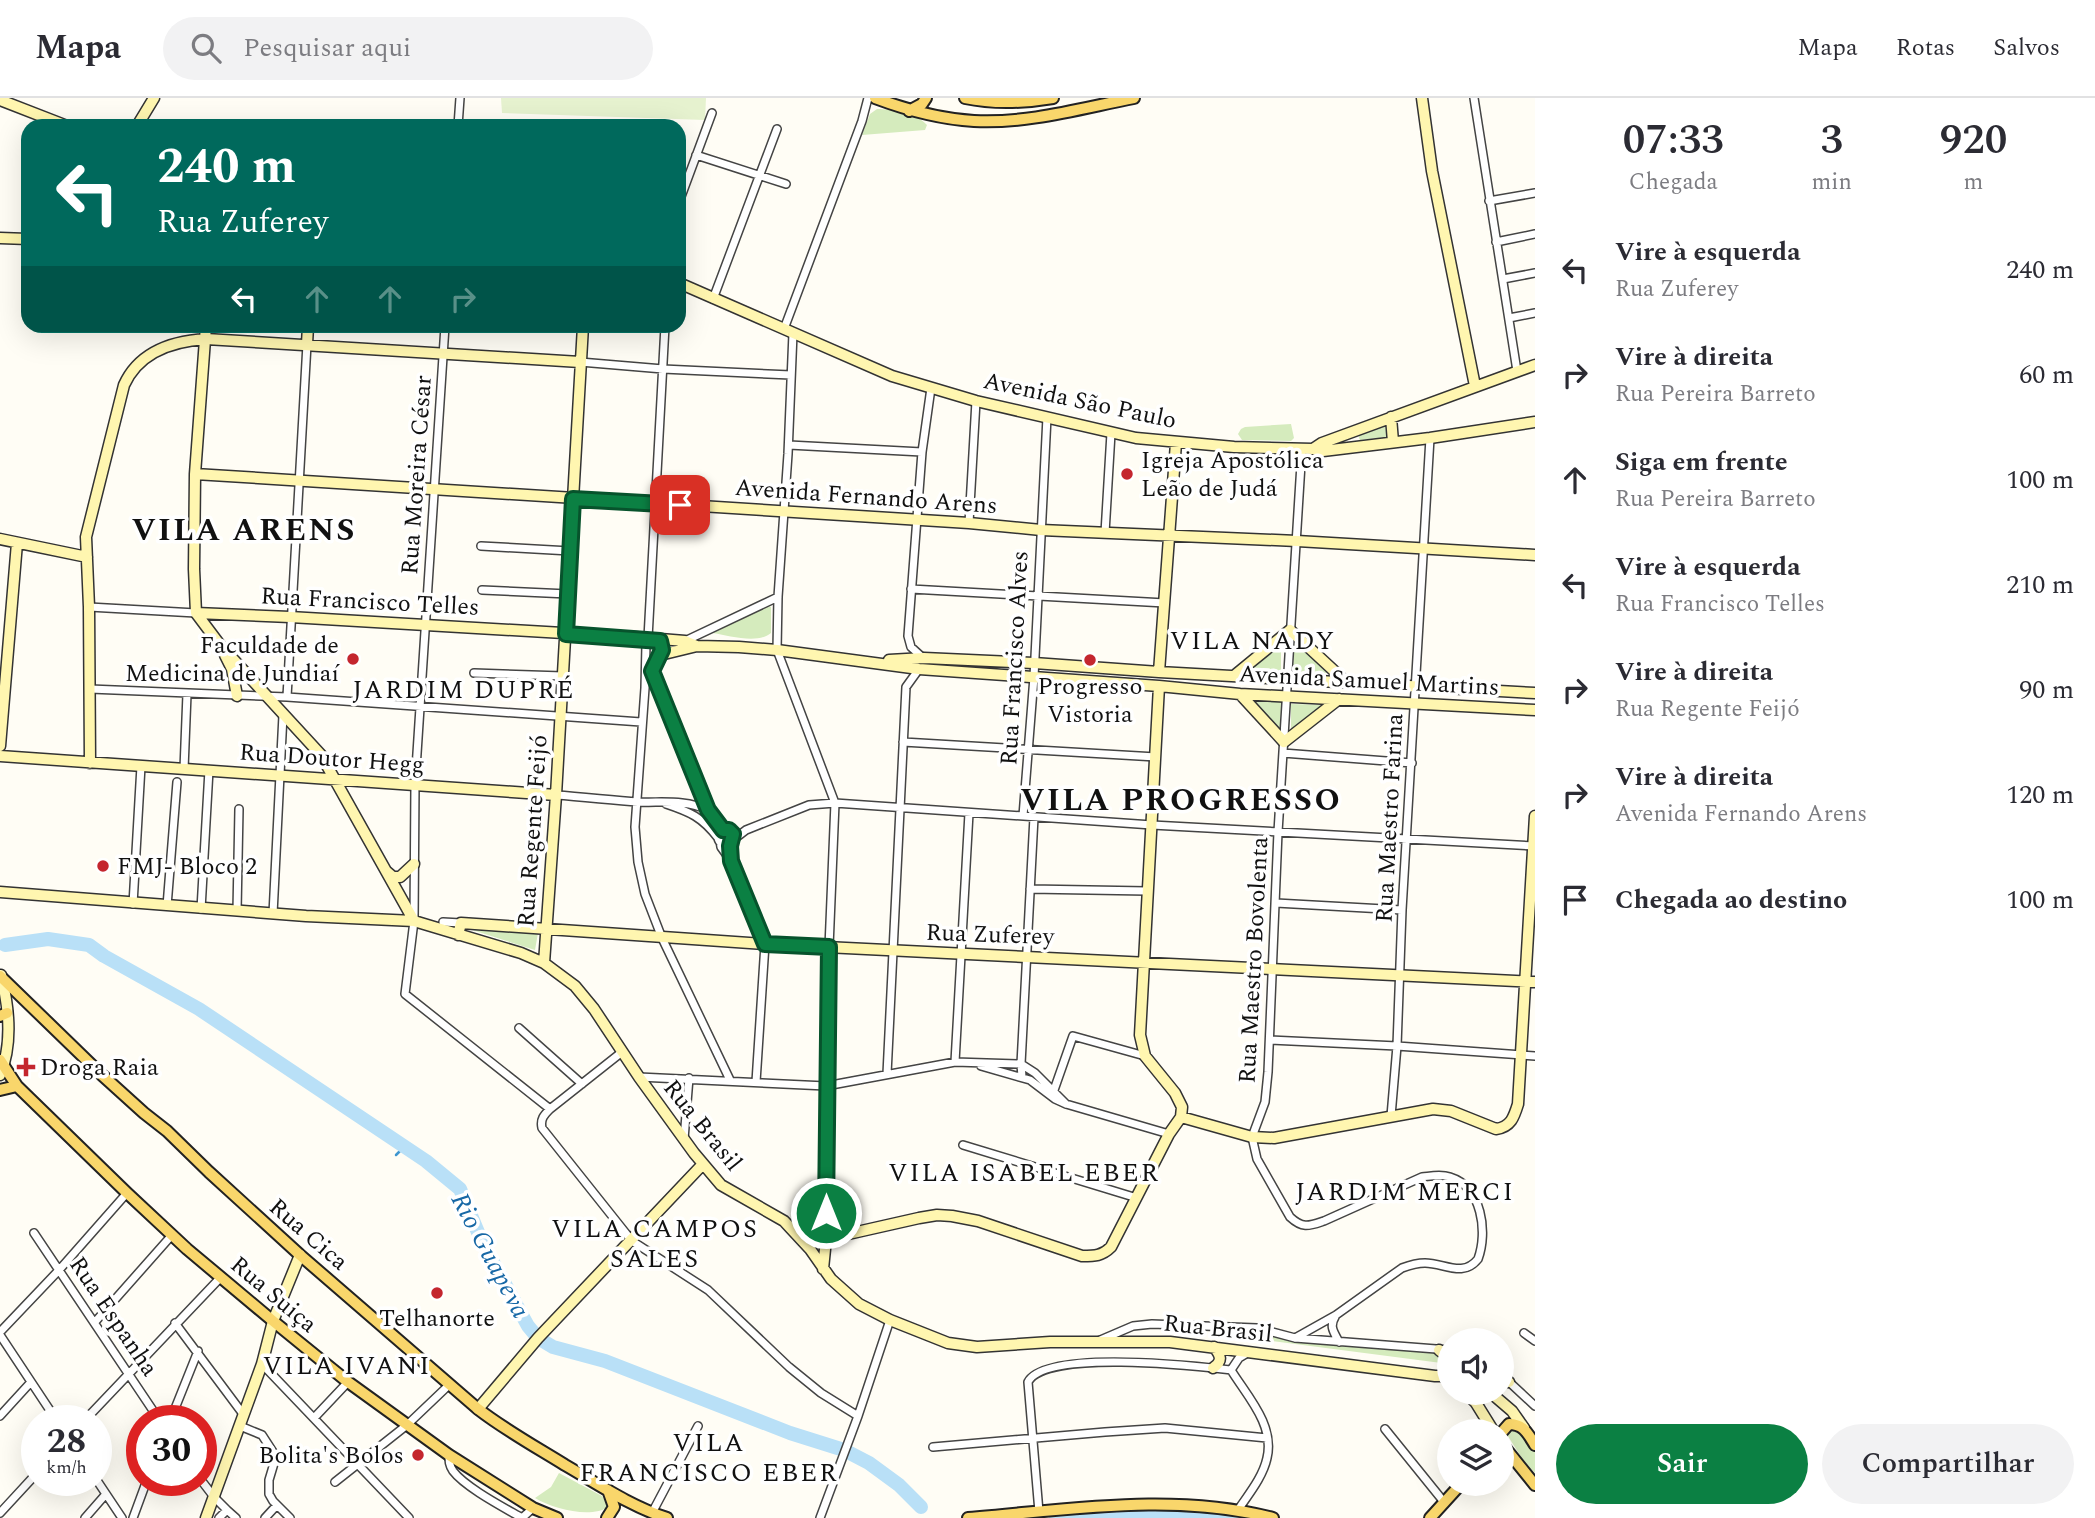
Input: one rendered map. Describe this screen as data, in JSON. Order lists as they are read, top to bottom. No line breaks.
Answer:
{"streets":{"main road":["Avenida São Paulo","Avenida Fernando Arens","Rua Francisco Telles","Avenida Samuel Martins","Rua Doutor Hegg","Rua Regente Feijó","Rua Zuferey","Rua Brasil","Rua Cica","Rua Suiça"],"street":["Rua Moreira César","Rua Francisco Alves","Rua Maestro Farina","Rua Maestro Bovolenta","Rua Espanha"]},"crossings":[["Avenida São Paulo","Rua Francisco Alves"],["Avenida São Paulo","Rua Maestro Farina"],["Avenida São Paulo","Rua Maestro Bovolenta"],["Rua Moreira César","Avenida Fernando Arens"],["Rua Moreira César","Rua Francisco Telles"],["Rua Moreira César","Rua Doutor Hegg"],["Rua Moreira César","Rua Brasil"],["Avenida Fernando Arens","Rua Francisco Alves"],["Avenida Fernando Arens","Rua Maestro Farina"],["Avenida Fernando Arens","Rua Regente Feijó"],["Avenida Fernando Arens","Rua Maestro Bovolenta"],["Rua Francisco Telles","Avenida Samuel Martins"],["Rua Francisco Telles","Rua Regente Feijó"],["Rua Francisco Alves","Avenida Samuel Martins"],["Avenida Samuel Martins","Rua Maestro Farina"],["Avenida Samuel Martins","Rua Maestro Bovolenta"],["Rua Doutor Hegg","Rua Regente Feijó"],["Rua Maestro Farina","Rua Zuferey"],["Rua Regente Feijó","Rua Zuferey"],["Rua Regente Feijó","Rua Brasil"],["Rua Zuferey","Rua Maestro Bovolenta"]],"districts":["VILA ARENS","VILA NADY","JARDIM DUPRÉ","VILA PROGRESSO","VILA ISABEL EBER","JARDIM MERCI","VILA CAMPOS SALES","VILA IVANI","VILA FRANCISCO EBER"],"water":["Rio Guapeva"],"places":{"other":["Igreja Apostólica Leão de Judá","Faculdade de Medicina de Jundiaí","Progresso Vistoria","FMJ- Bloco 2","Telhanorte","Bolita's Bolos"],"health":["Droga Raia"]},"page":{"header":"Mapa","search":"Pesquisar aqui","nav":["Mapa","Rotas","Salvos"],"eta":["07:33","Chegada","3","min","920","m"],"turn":["240 m","Rua Zuferey"],"list":[{"name":"Vire à esquerda","note":"Rua Zuferey","value":"240 m"},{"name":"Vire à direita","note":"Rua Pereira Barreto","value":"60 m"},{"name":"Siga em frente","note":"Rua Pereira Barreto","value":"100 m"},{"name":"Vire à esquerda","note":"Rua Francisco Telles","value":"210 m"},{"name":"Vire à direita","note":"Rua Regente Feijó","value":"90 m"},{"name":"Vire à direita","note":"Avenida Fernando Arens","value":"120 m"},{"name":"Chegada ao destino","value":"100 m"}],"speed":"28 km/h","limit":"30","buttons":["Sair","Compartilhar"]}}
